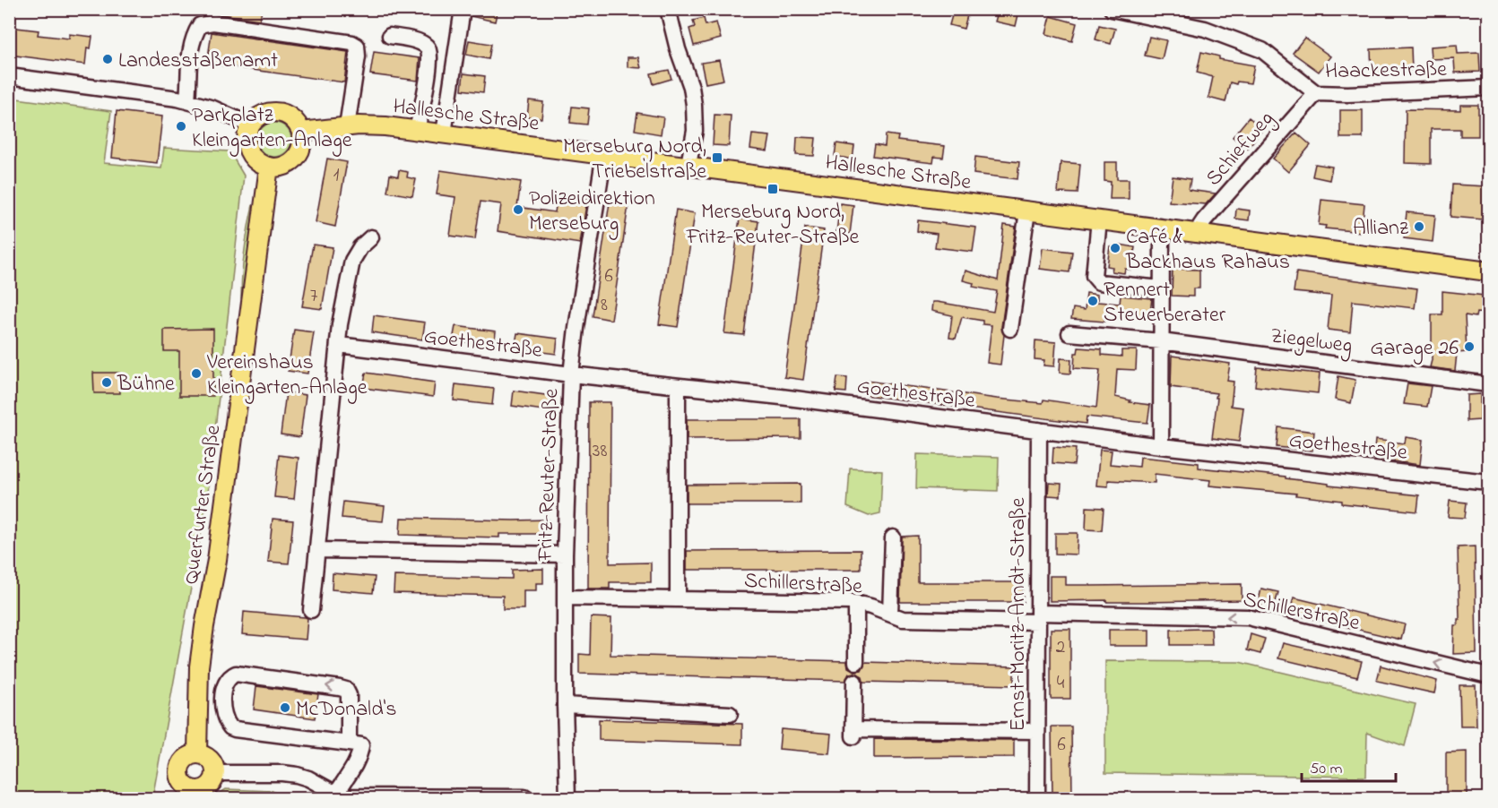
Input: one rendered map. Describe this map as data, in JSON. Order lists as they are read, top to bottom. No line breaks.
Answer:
{"streets":{"main road":["Hallesche Straße","Querfurter Straße"],"street":["Haackestraße","Schiefweg","Ziegelweg","Goethestraße","Fritz-Reuter-Straße","Schillerstraße","Ernst-Moritz-Arndt-Straße"]},"crossings":[["Haackestraße","Schiefweg"],["Hallesche Straße","Schiefweg"],["Hallesche Straße","Fritz-Reuter-Straße"],["Hallesche Straße","Querfurter Straße"],["Goethestraße","Fritz-Reuter-Straße"],["Goethestraße","Ernst-Moritz-Arndt-Straße"],["Fritz-Reuter-Straße","Schillerstraße"],["Schillerstraße","Ernst-Moritz-Arndt-Straße"]],"one_way":["Schillerstraße"],"places":{"other":["Landesstaßenamt","Parkplatz Kleingarten-Anlage","Polizeidirektion Merseburg","Allianz","Café & Backhaus Rahaus","Rennert Steuerberater","Garage 26","Vereinshaus Kleingarten-Anlage","Bühne","McDonald's"],"transit":["Merseburg Nord, Triebelstraße","Merseburg Nord, Fritz-Reuter-Straße"]},"house_numbers":["1","6","7","8","38","2","4","6"],"scale_bar":"50 m"}
